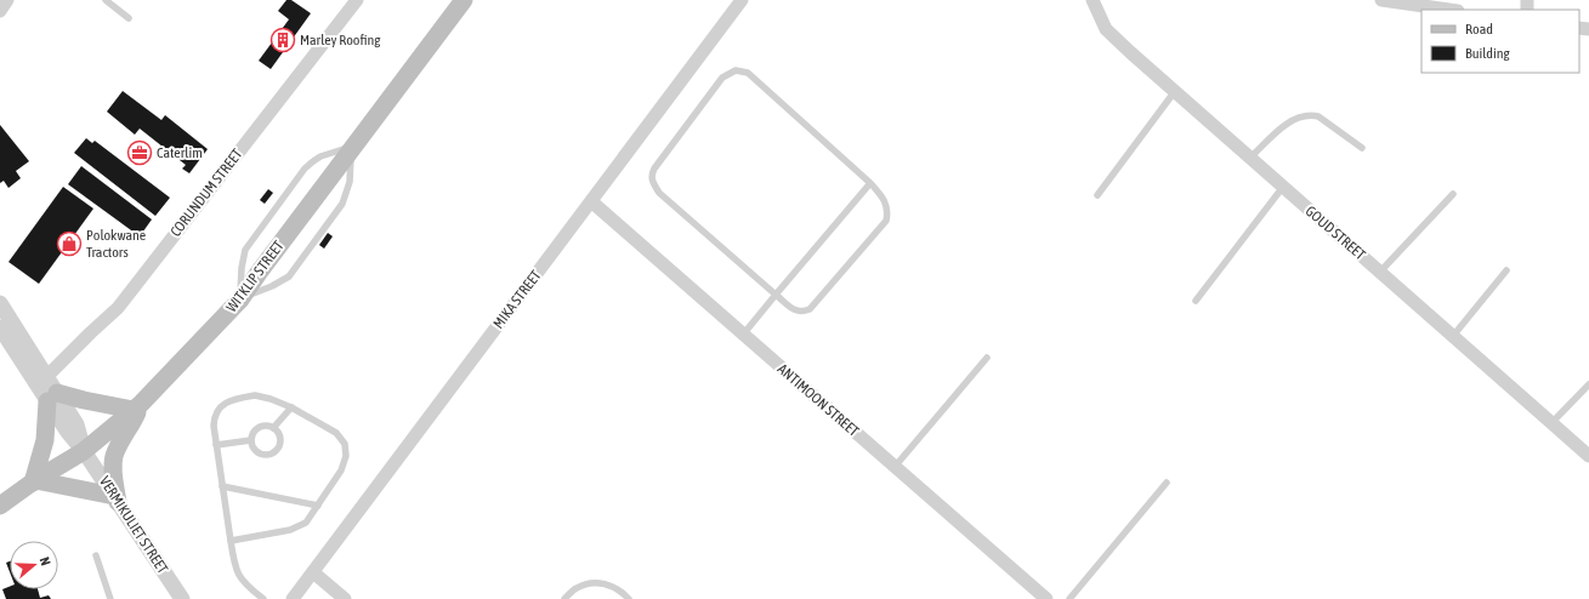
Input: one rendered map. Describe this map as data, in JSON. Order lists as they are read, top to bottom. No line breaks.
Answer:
{"streets":{"main road":["WITKLIP STREET"],"street":["CORUNDUM STREET","GOUD STREET","MIKA STREET","ANTIMOON STREET","VERMIKULIET STREET"]},"crossings":[["CORUNDUM STREET","VERMIKULIET STREET"],["WITKLIP STREET","VERMIKULIET STREET"],["MIKA STREET","ANTIMOON STREET"]],"places":{"building":["Marley Roofing"],"office":["Caterlim"],"shop":["Polokwane Tractors"]},"legend":["Road","Building"],"north":"right"}
